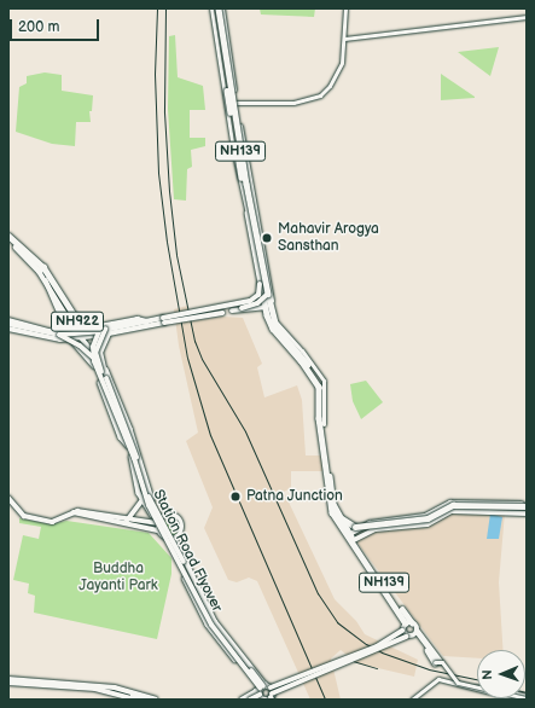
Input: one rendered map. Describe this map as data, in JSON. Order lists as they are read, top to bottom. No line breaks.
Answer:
{"streets":{"highway":["NH139","NH922"],"main road":["Station Road Flyover"]},"crossings":[["NH139","NH922"]],"parks":["Buddha Jayanti Park"],"places":["Mahavir Arogya Sansthan","Patna Junction"],"scale_bar":"200 m","north":"left"}
